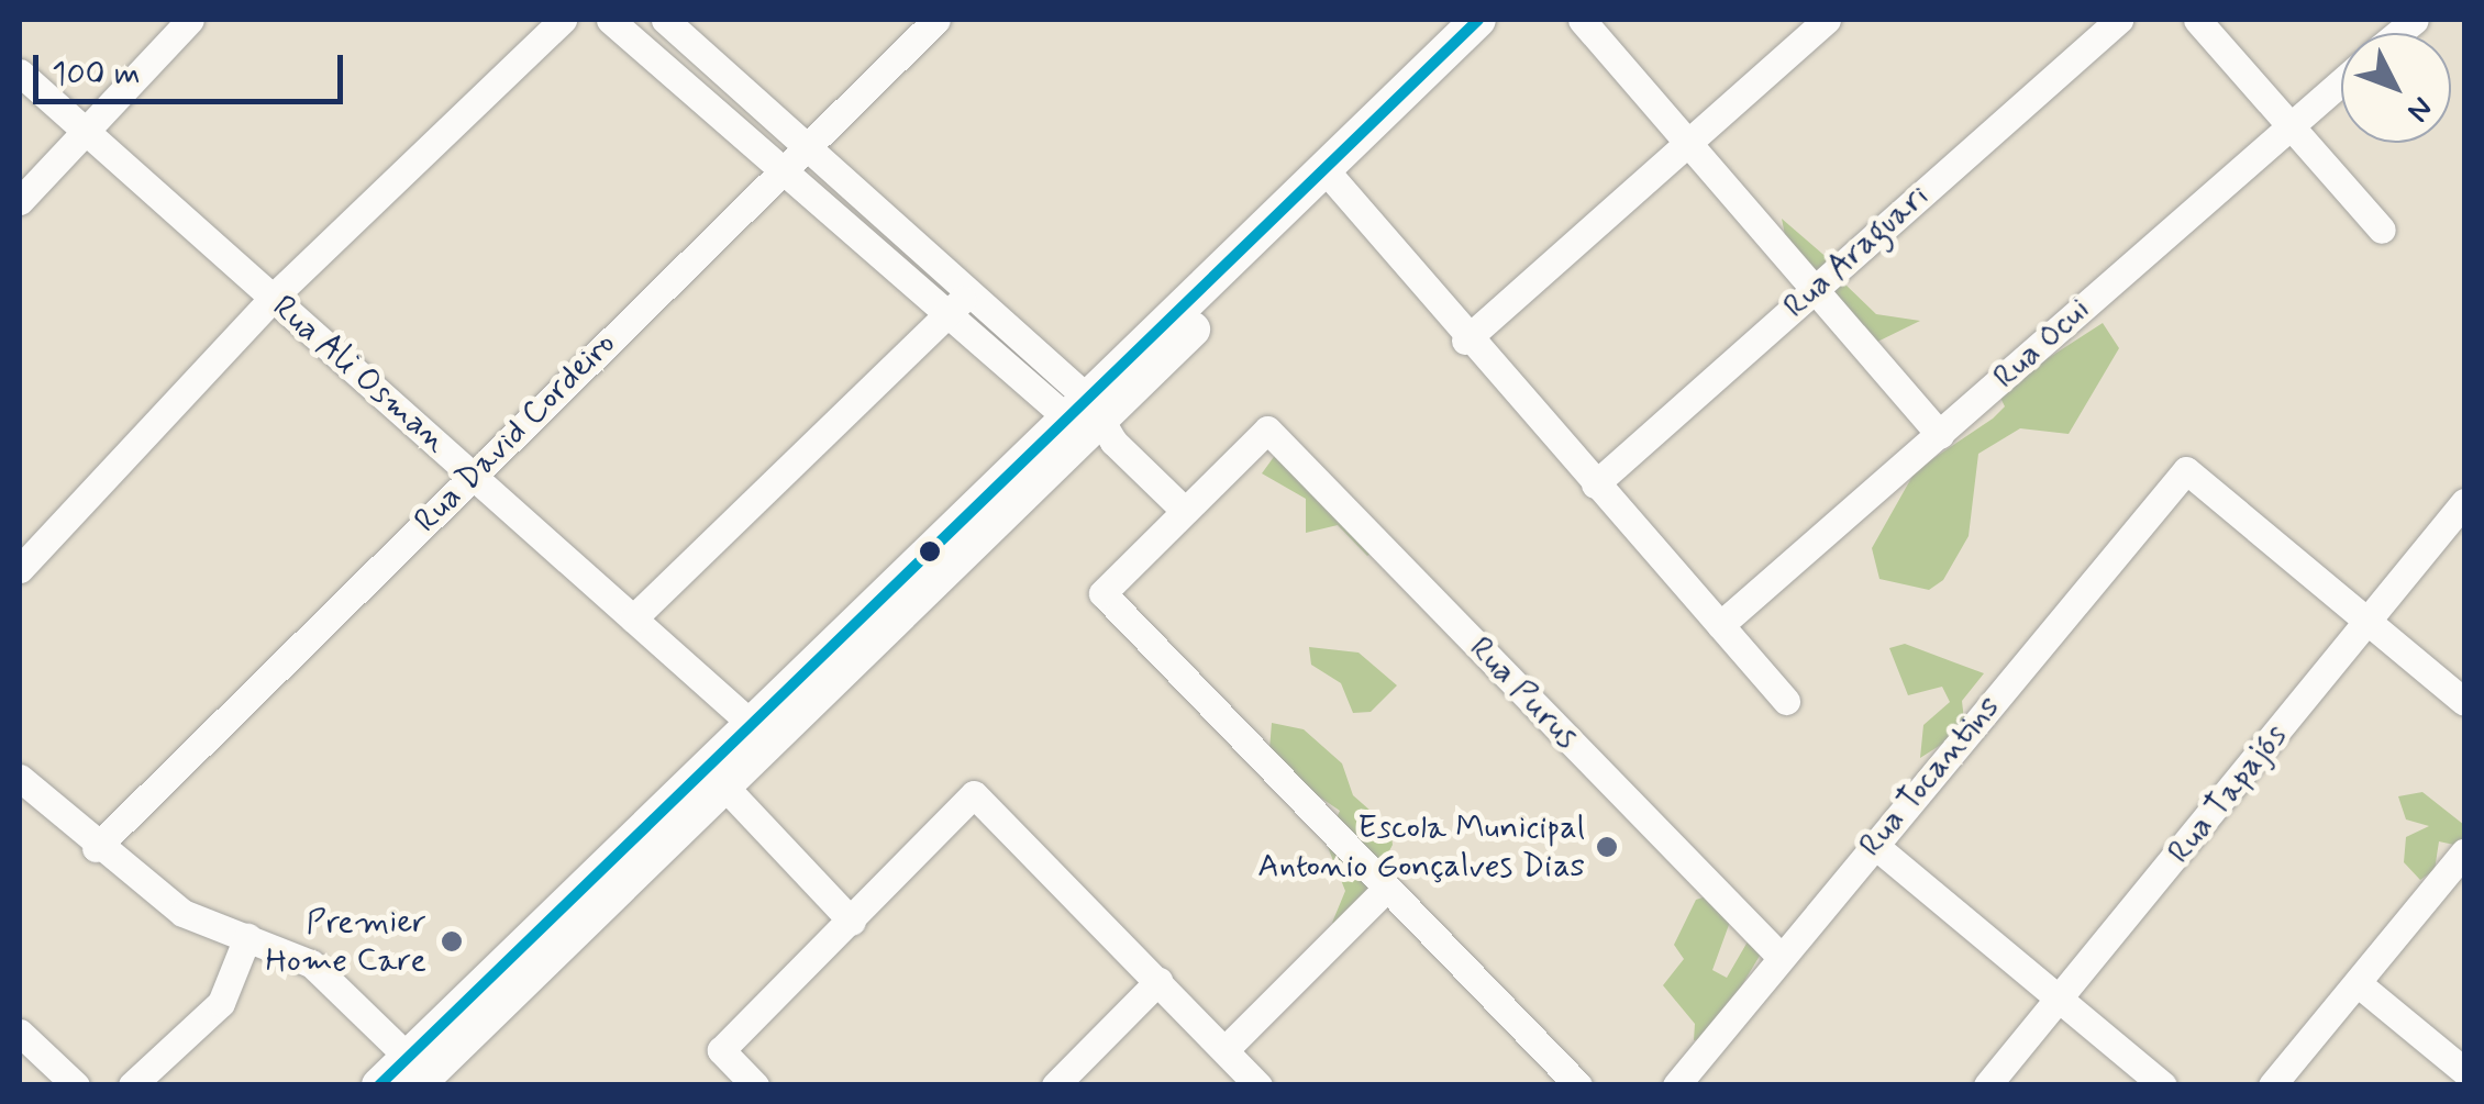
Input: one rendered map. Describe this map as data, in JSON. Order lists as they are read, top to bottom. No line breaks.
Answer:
{"streets":{"street":["Rua Araguari","Rua Ocui","Rua Ali Osman","Rua David Cordeiro","Rua Purus","Rua Tocantins","Rua Tapajós"]},"crossings":[["Rua Ali Osman","Rua David Cordeiro"],["Rua Purus","Rua Tocantins"],["Rua Tocantins","Rua Tapajós"]],"places":["Escola Municipal Antonio Gonçalves Dias","Premier Home Care"],"scale_bar":"100 m","north":"bottom right"}
